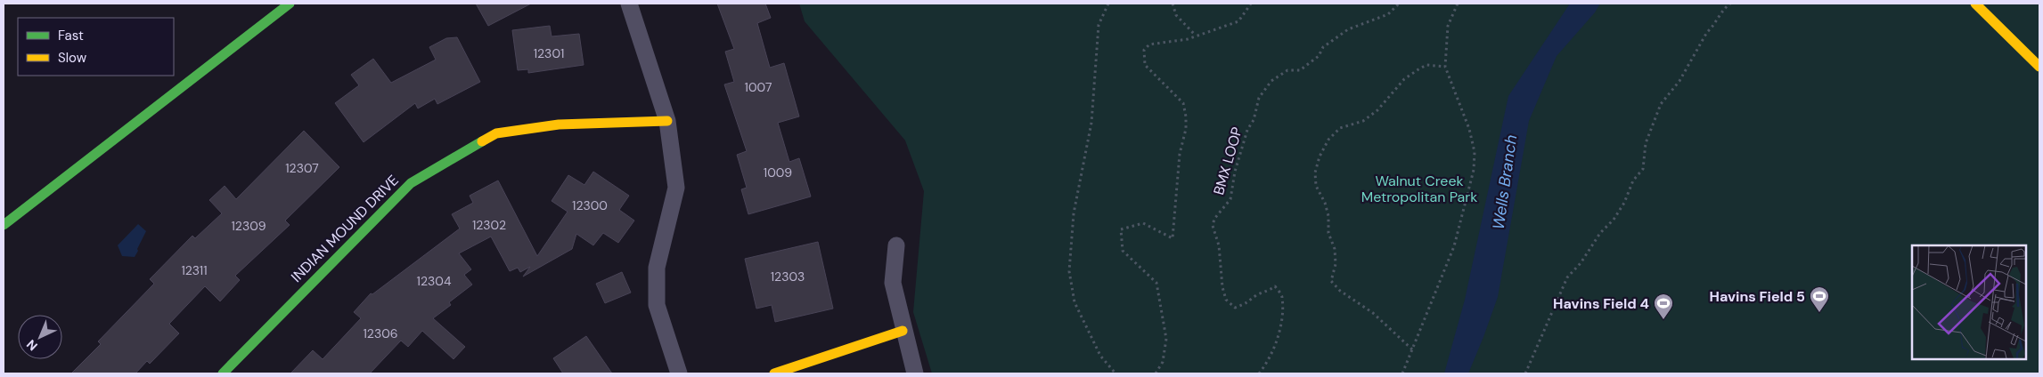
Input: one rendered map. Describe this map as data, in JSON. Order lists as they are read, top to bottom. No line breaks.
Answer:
{"streets":{"street":["INDIAN MOUND DRIVE"],"path":["BMX LOOP"]},"water":["Wells Branch"],"parks":["Walnut Creek Metropolitan Park"],"places":{"sports":["Havins Field 5","Havins Field 4"]},"house_numbers":["12301","1007","12307","1009","12300","12302","12309","12311","12303","12304","12306"],"legend":["Fast","Slow"],"north":"bottom left"}
